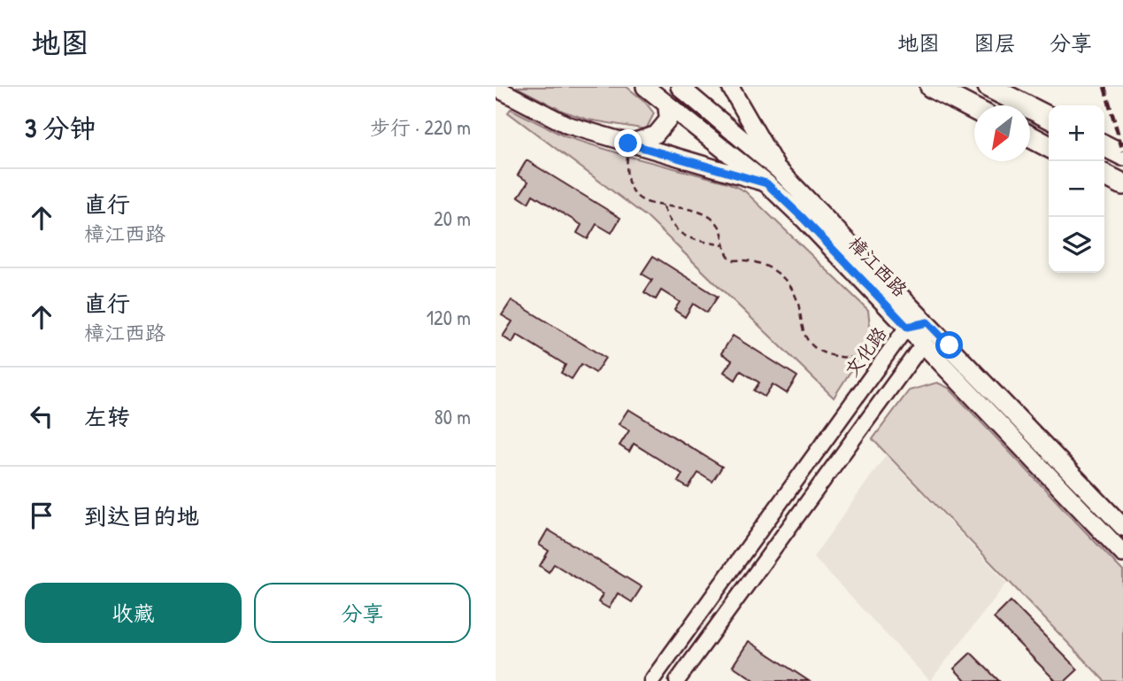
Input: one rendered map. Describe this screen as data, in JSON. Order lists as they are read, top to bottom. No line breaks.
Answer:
{"streets":{"main road":["樟江西路"],"street":["文化路"]},"crossings":[["樟江西路","文化路"]],"north":"bottom left","page":{"header":"地图","nav":["地图","图层","分享"],"heading":["3 分钟","步行 · 220 m"],"map_buttons":["+","−"],"list":[["直行","樟江西路","20 m"],["直行","樟江西路","120 m"],["左转","80 m"],"到达目的地"],"buttons":["收藏","分享"]}}
